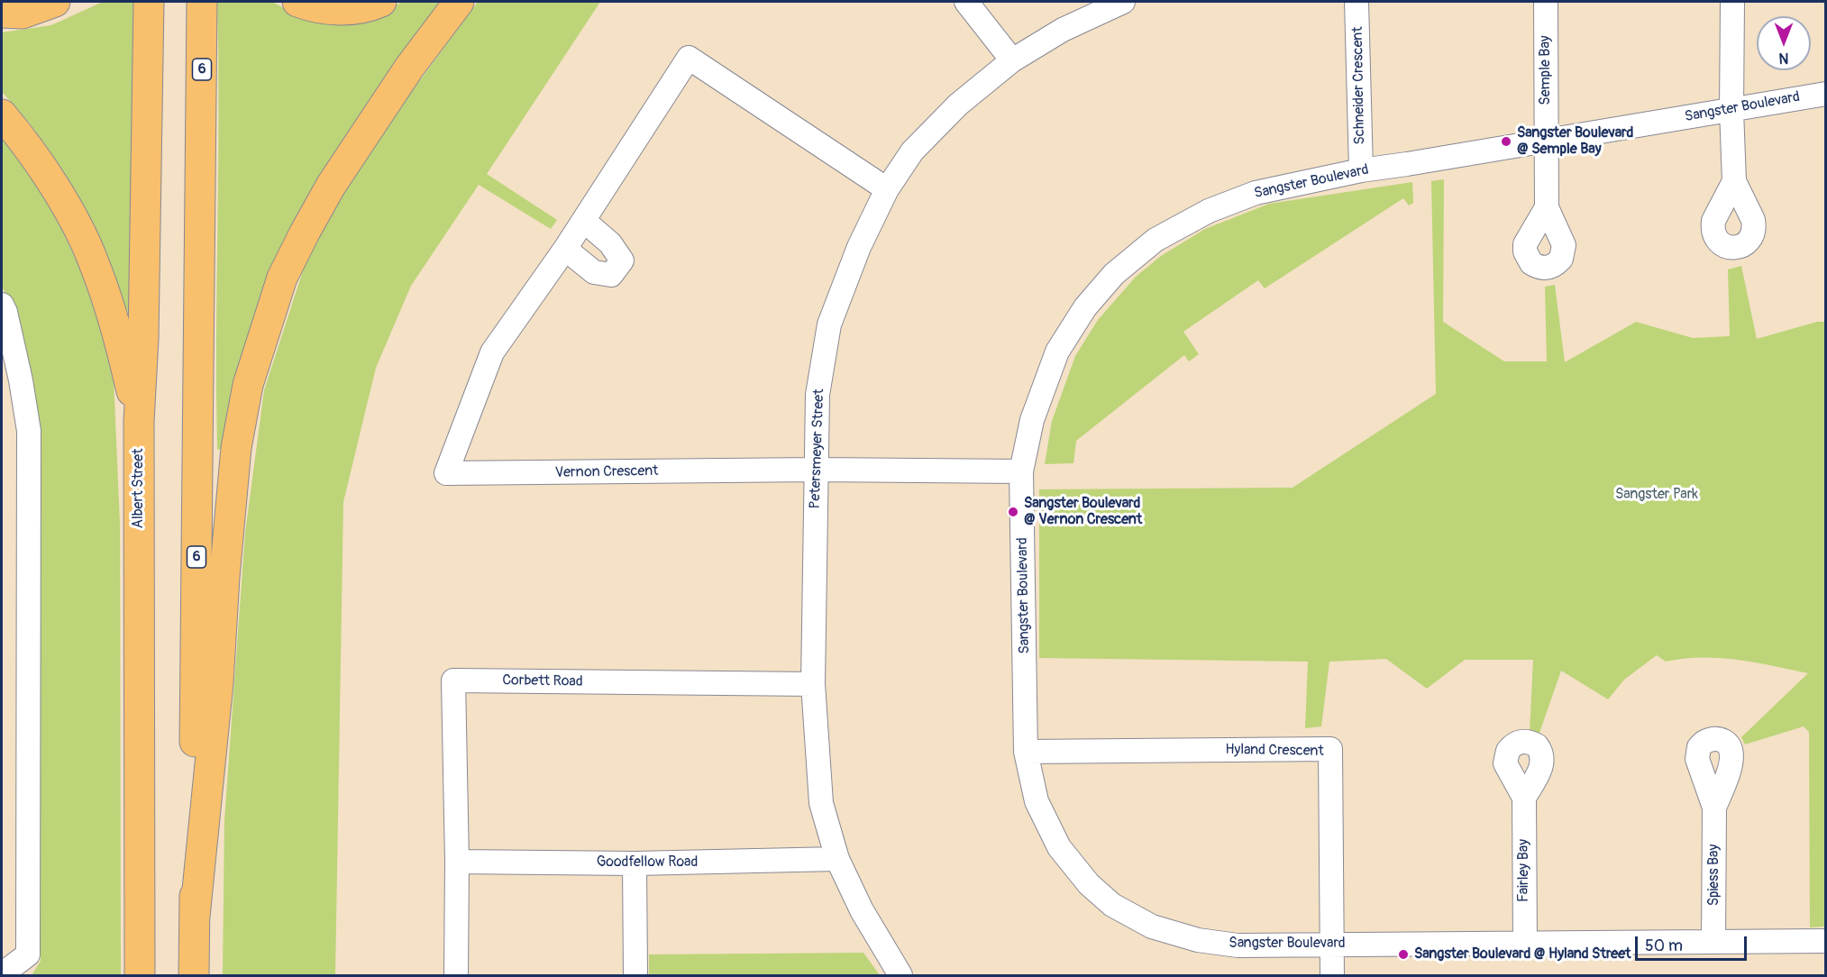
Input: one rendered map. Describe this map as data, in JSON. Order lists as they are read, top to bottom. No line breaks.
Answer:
{"streets":{"highway":["6","Albert Street"],"street":["Semple Bay","Schneider Crescent","Sangster Boulevard","Petersmeyer Street","Vernon Crescent","Corbett Road","Hyland Crescent","Goodfellow Road","Fairley Bay","Spiess Bay"]},"crossings":[["Semple Bay","Sangster Boulevard"],["Schneider Crescent","Sangster Boulevard"],["Sangster Boulevard","Vernon Crescent"],["Sangster Boulevard","Hyland Crescent"],["Sangster Boulevard","Fairley Bay"],["Sangster Boulevard","Spiess Bay"],["Petersmeyer Street","Vernon Crescent"],["Petersmeyer Street","Corbett Road"],["Petersmeyer Street","Goodfellow Road"],["Corbett Road","Goodfellow Road"]],"parks":["Sangster Park"],"places":["Sangster Boulevard @ Semple Bay","Sangster Boulevard @ Vernon Crescent","Sangster Boulevard @ Hyland Street"],"scale_bar":"50 m","north":"bottom"}
